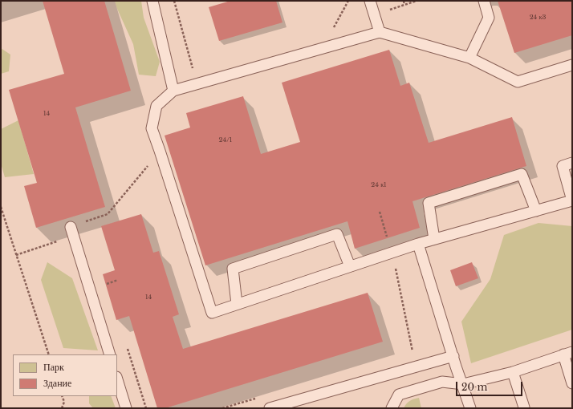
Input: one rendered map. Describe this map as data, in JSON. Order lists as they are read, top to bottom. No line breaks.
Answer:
{"house_numbers":["24 к3","14","24/1","24 к1","14"],"legend":["Парк","Здание"],"scale_bar":"20 m"}
